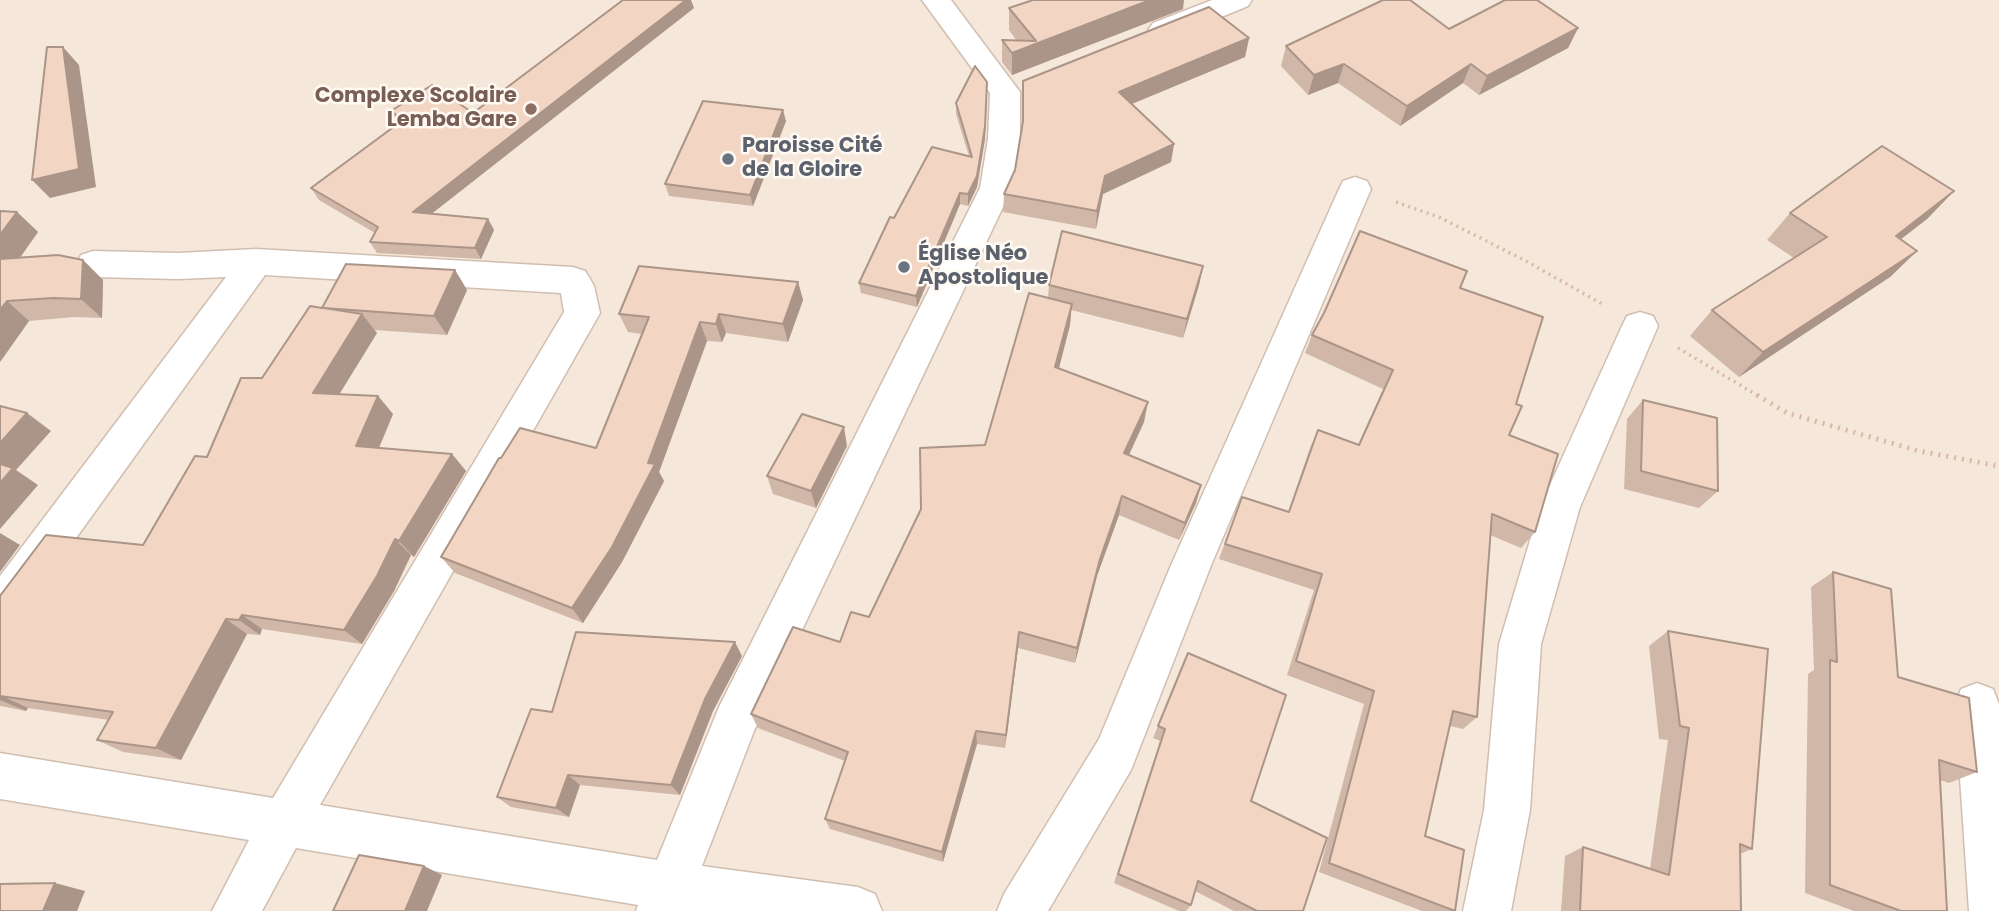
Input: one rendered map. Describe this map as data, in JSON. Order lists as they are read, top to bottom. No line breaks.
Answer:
{"places":["Complexe Scolaire Lemba Gare","Paroisse Cité de la Gloire","Église Néo Apostolique"]}
